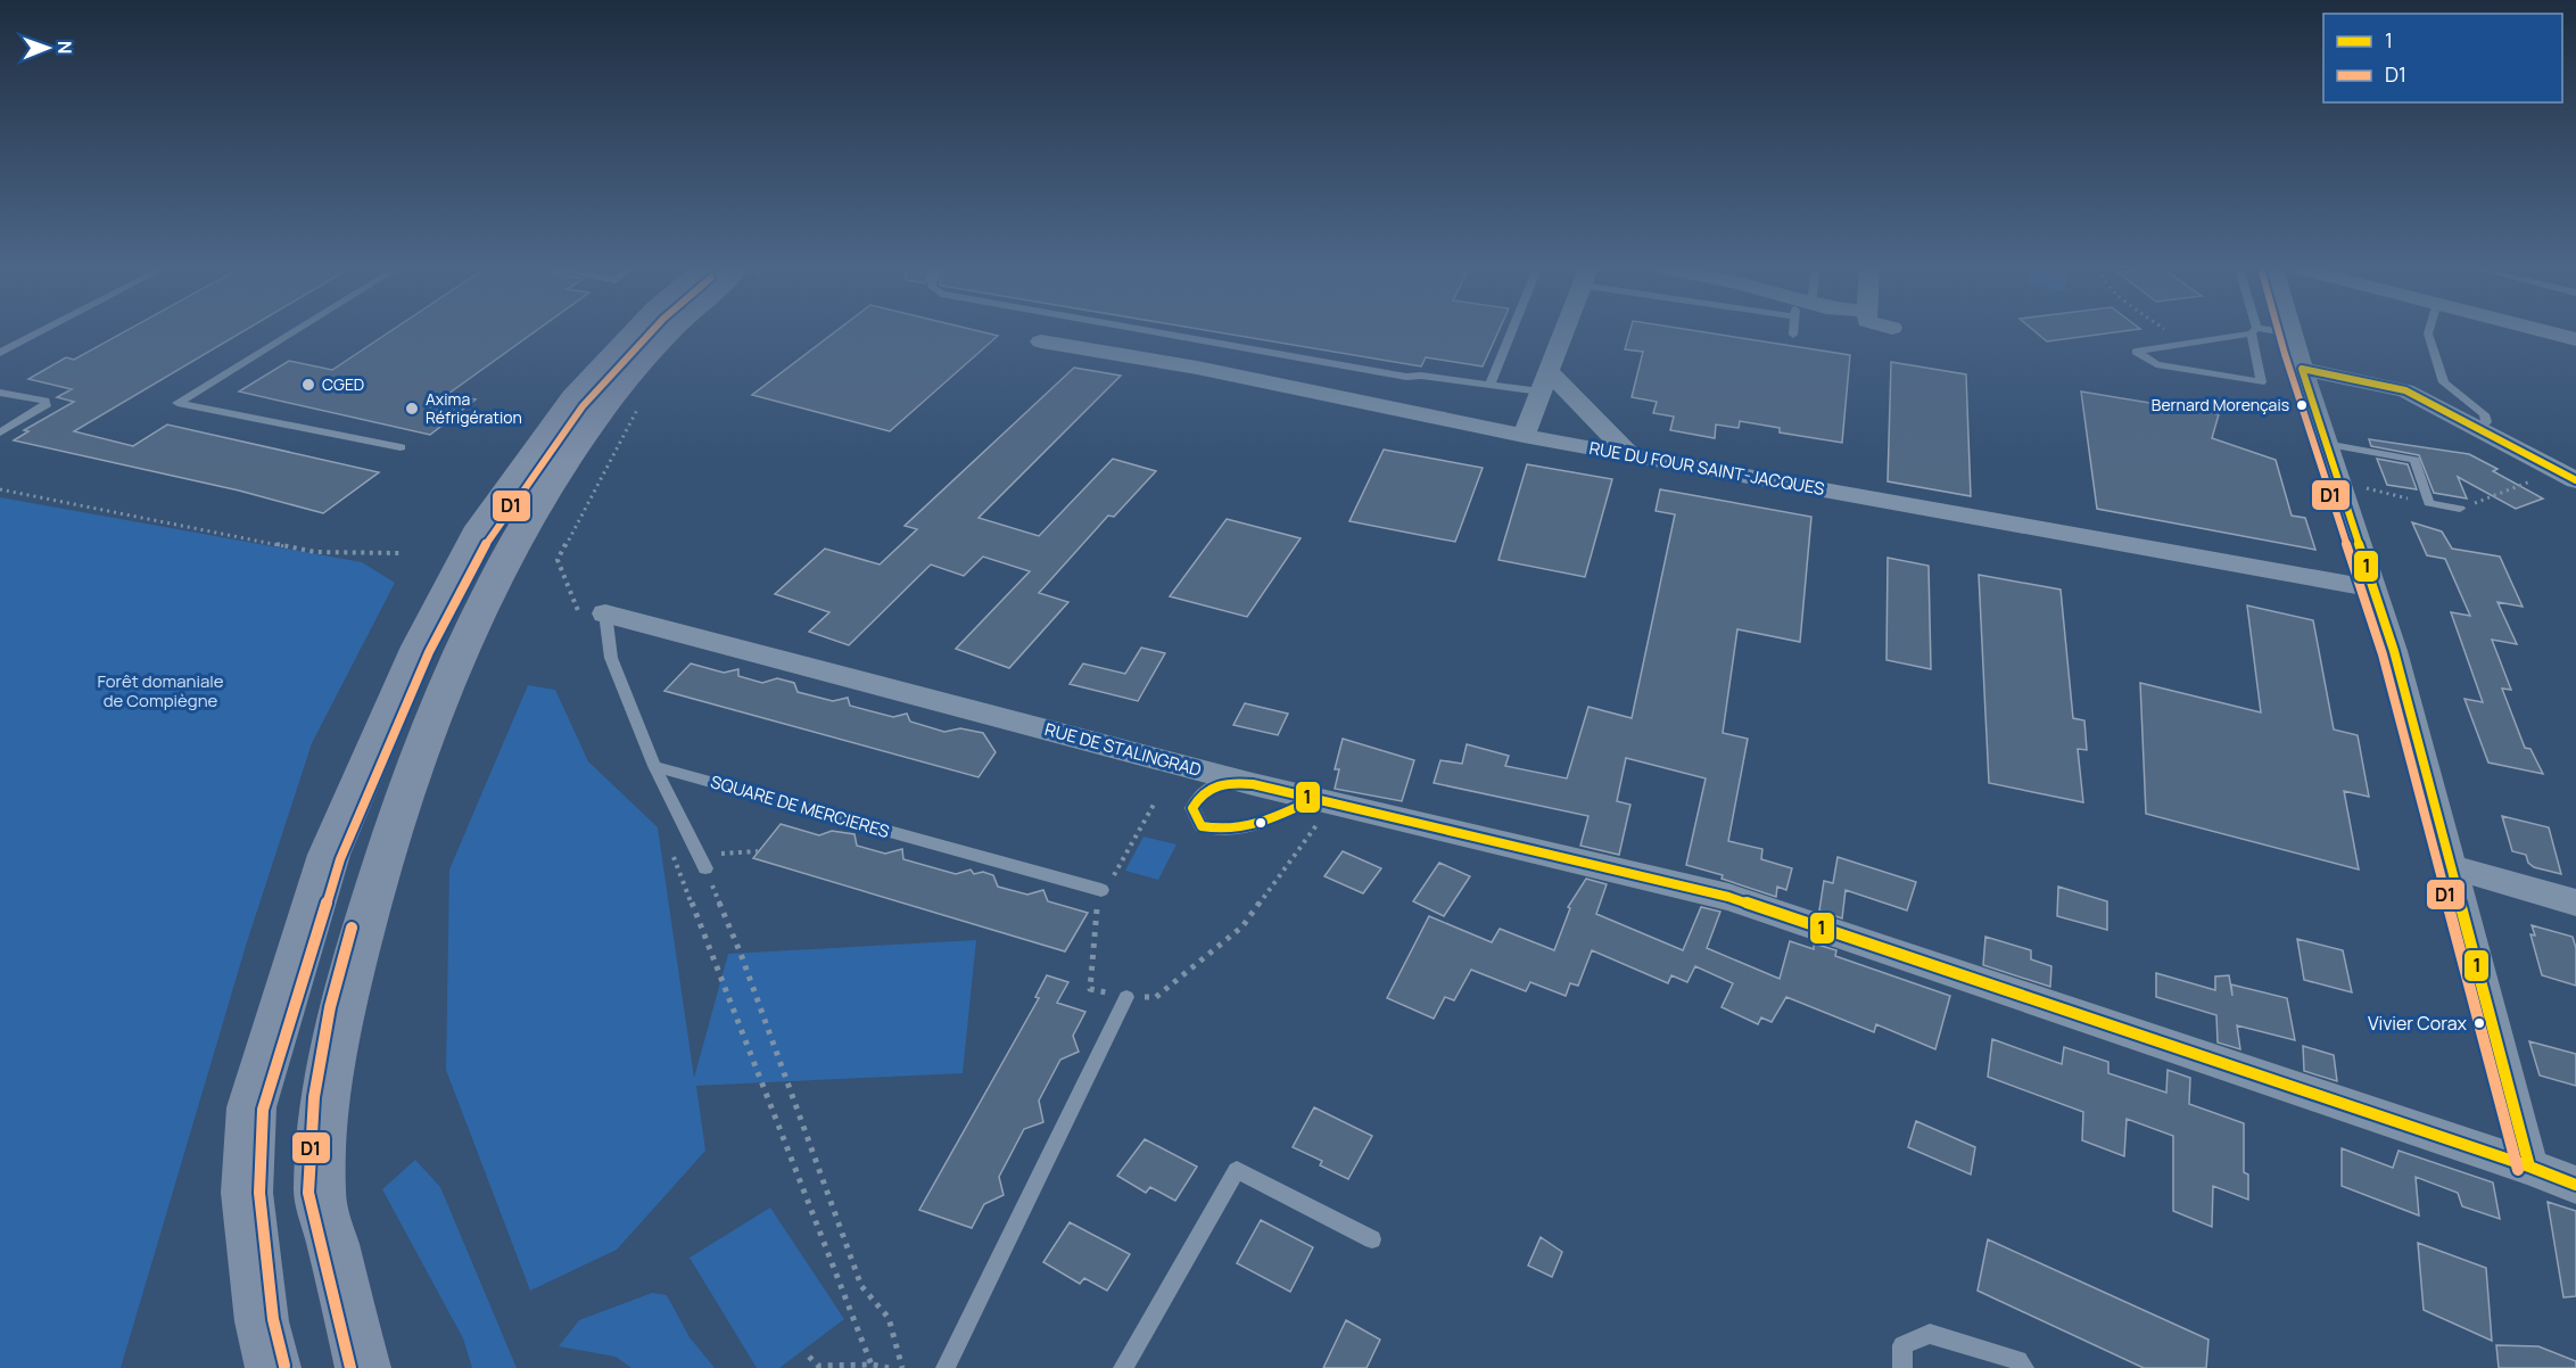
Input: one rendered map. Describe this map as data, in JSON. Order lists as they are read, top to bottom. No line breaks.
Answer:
{"streets":{"street":["RUE DU FOUR SAINT-JACQUES","RUE DE STALINGRAD"],"lane":["SQUARE DE MERCIERES"]},"parks":["Forêt domaniale de Compiègne"],"places":["CGED","Bernard Morençais","Axima Réfrigération","Vivier Corax"],"lines":["transit line D1","transit line 1"],"legend":["1","D1"],"north":"right"}
